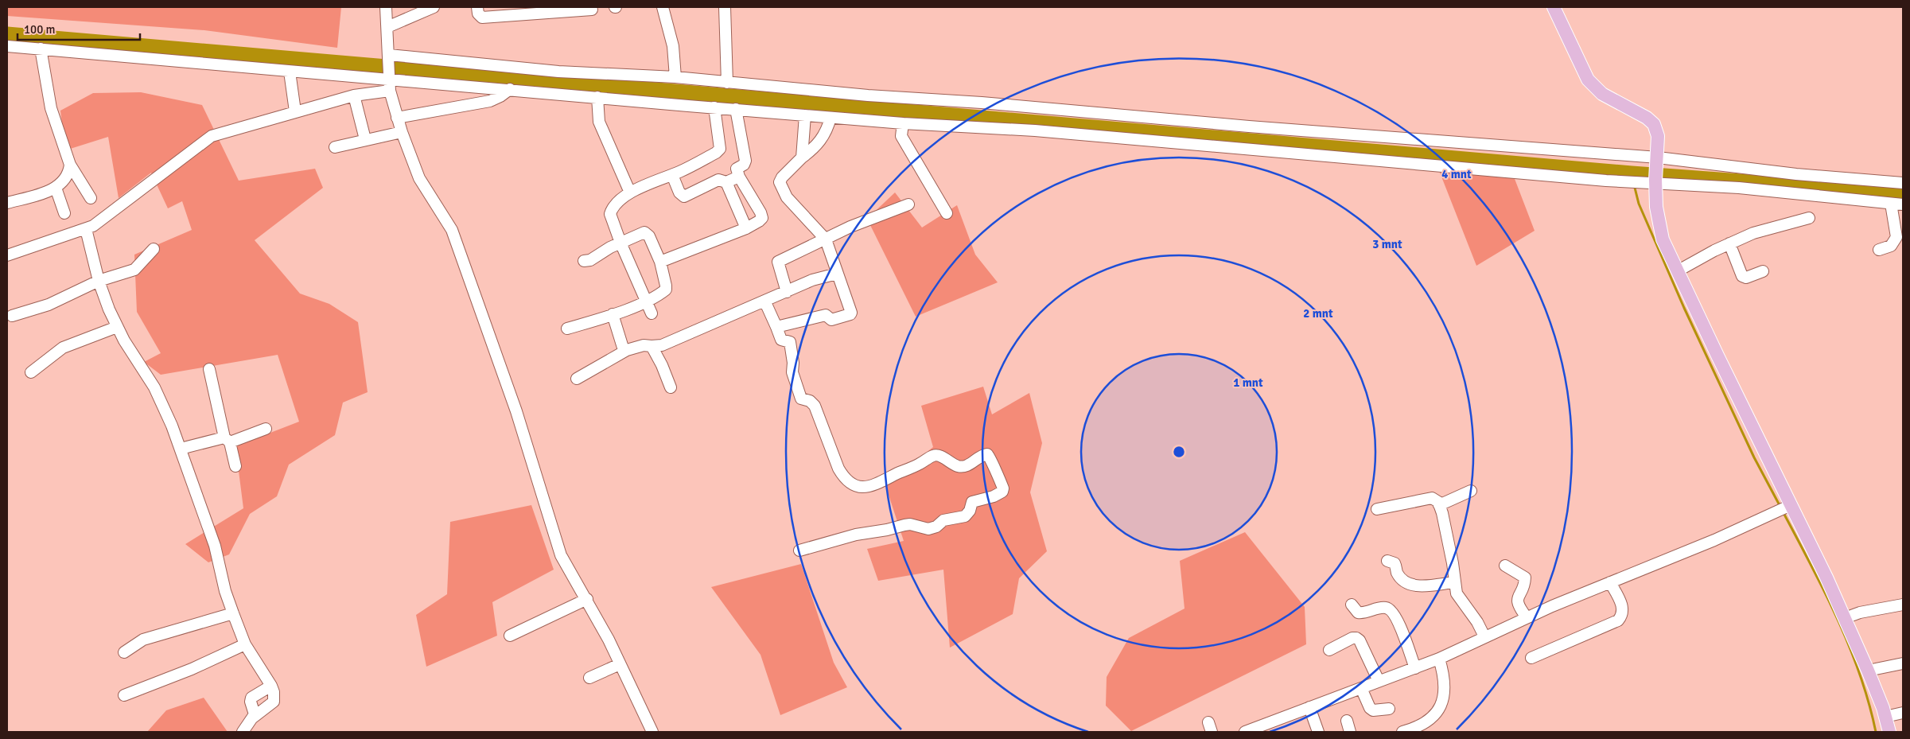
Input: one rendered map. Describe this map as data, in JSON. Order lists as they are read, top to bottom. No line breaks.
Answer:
{"scale_bar":"100 m","rings":["4 mnt","3 mnt","2 mnt","1 mnt"]}
